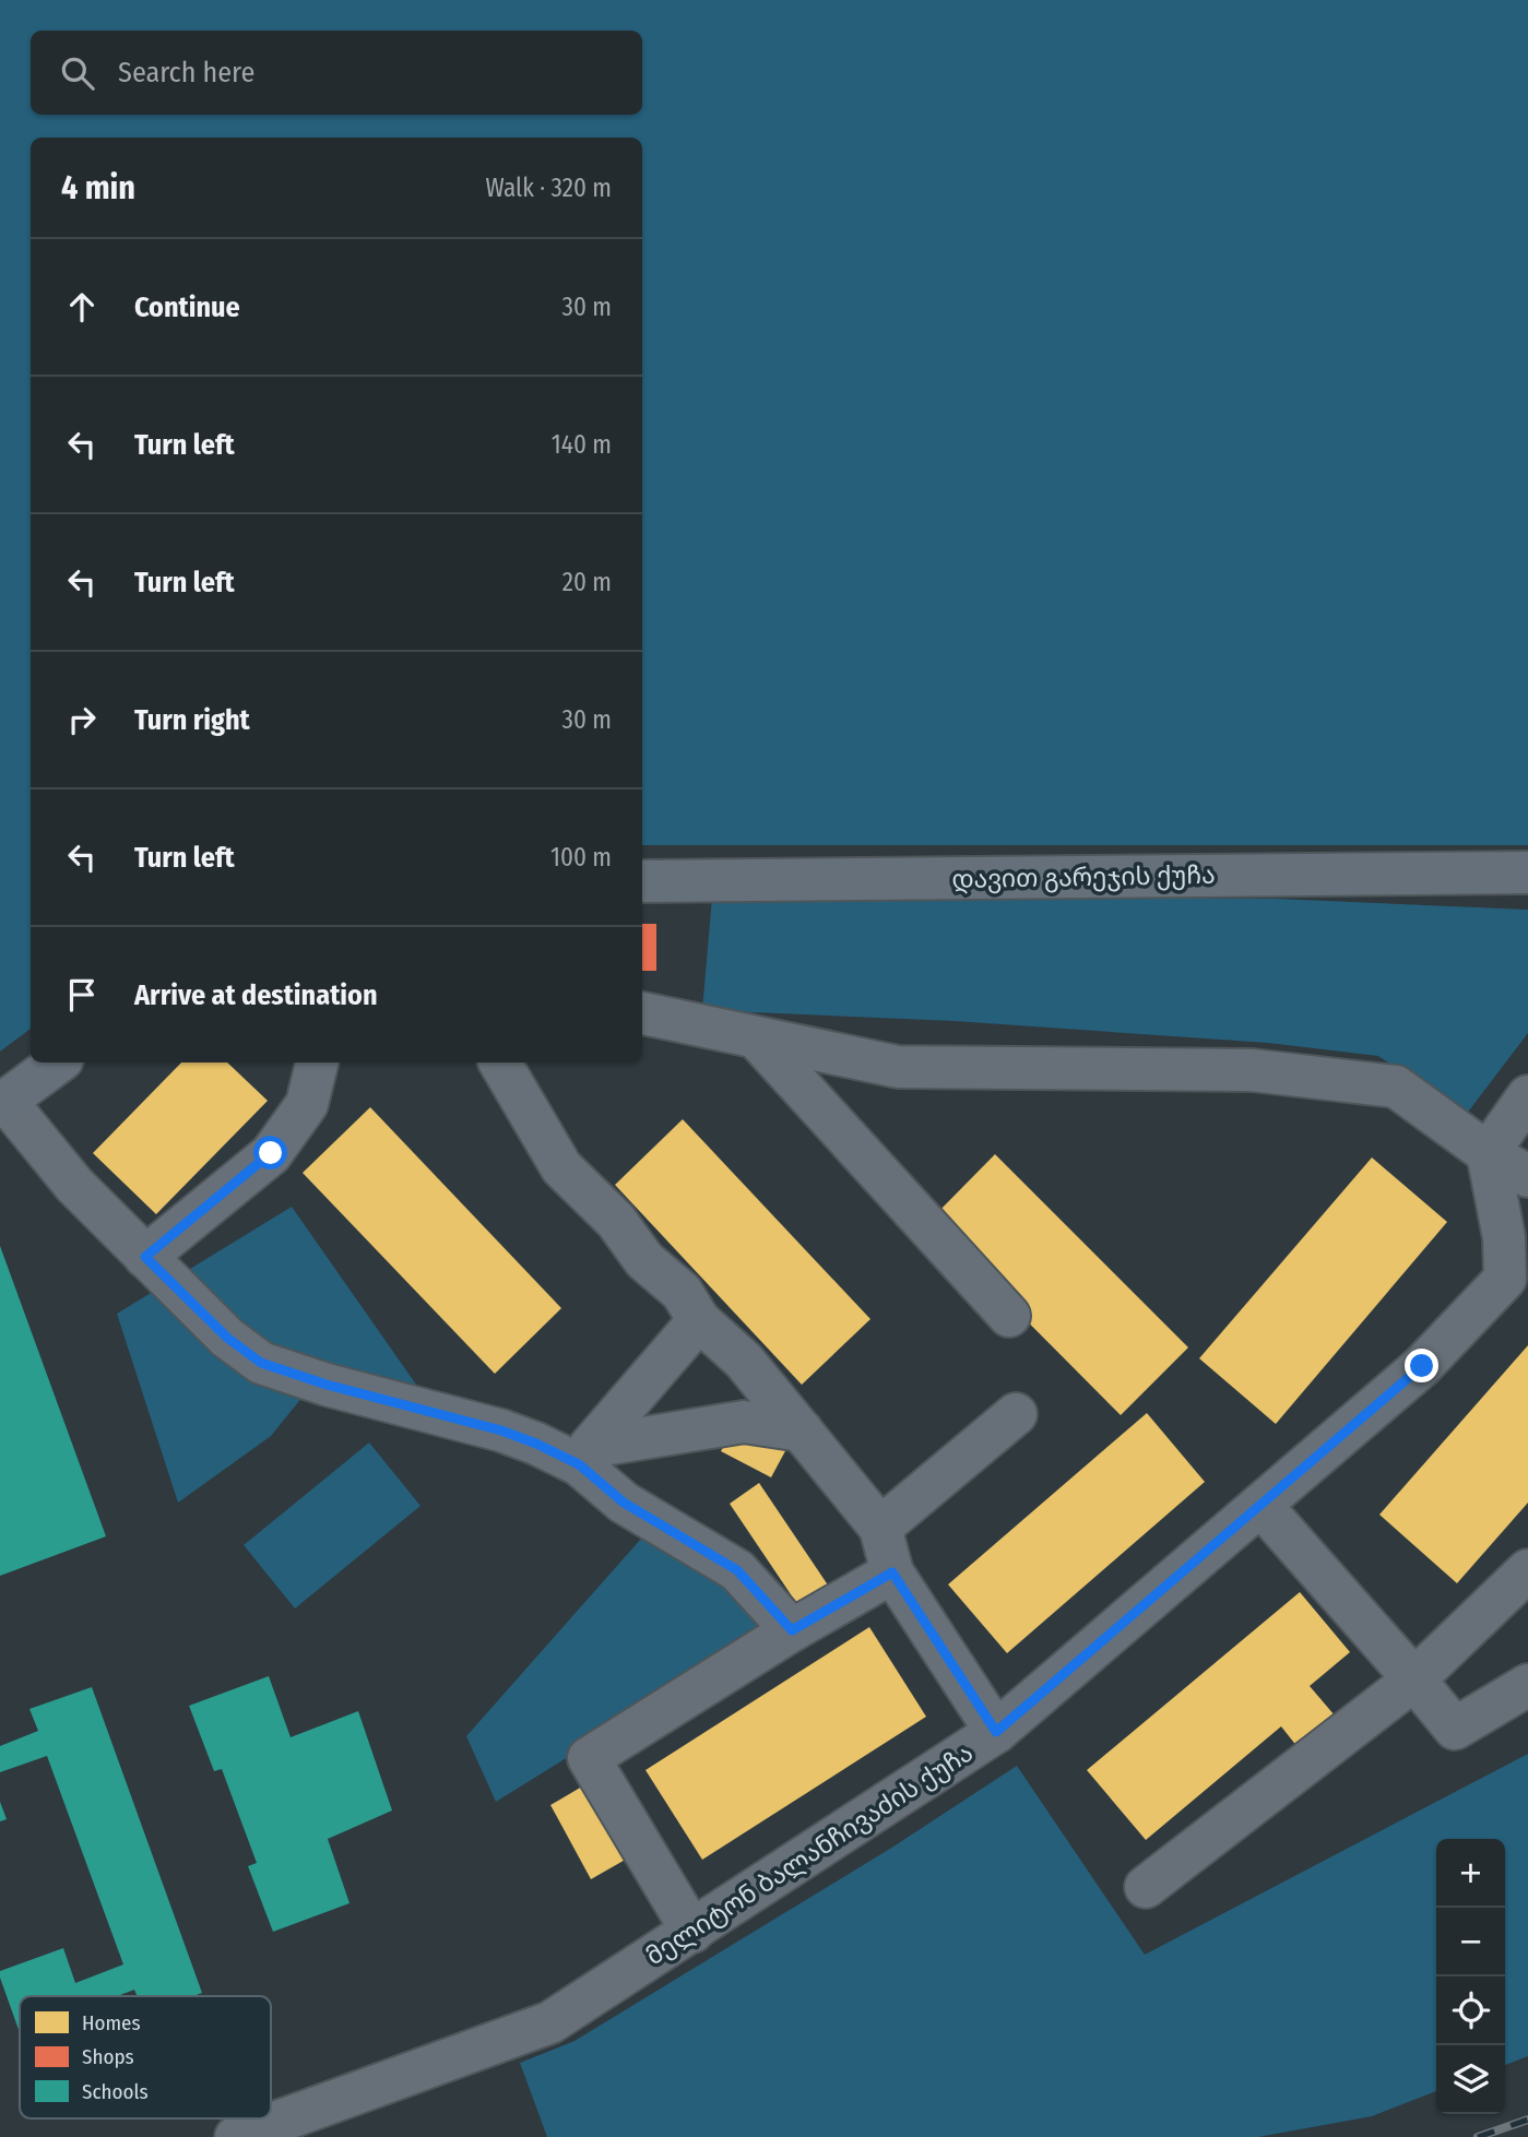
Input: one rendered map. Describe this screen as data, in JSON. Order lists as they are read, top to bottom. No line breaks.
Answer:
{"streets":{"main road":["დავით გარეჯის ქუჩა"],"street":["მელიტონ ბალანჩივაძის ქუჩა"]},"legend":["Homes","Shops","Schools"],"page":{"search":"Search here","heading":["4 min","Walk · 320 m"],"list":[["Continue","30 m"],["Turn left","140 m"],["Turn left","20 m"],["Turn right","30 m"],["Turn left","100 m"],"Arrive at destination"],"map_buttons":["+","−"]}}
